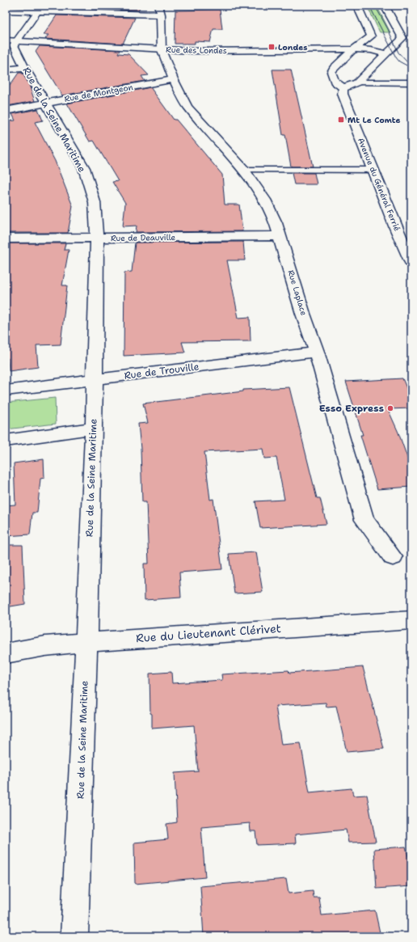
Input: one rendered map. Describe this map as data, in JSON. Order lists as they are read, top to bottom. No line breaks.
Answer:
{"streets":{"street":["Rue des Londes","Rue de Montgeon","Rue de la Seine Maritime","Avenue du Général Ferrié","Rue de Deauville","Rue Laplace","Rue de Trouville","Rue du Lieutenant Clérivet"]},"crossings":[["Rue des Londes","Rue de la Seine Maritime"],["Rue des Londes","Rue Laplace"],["Rue de Montgeon","Rue de la Seine Maritime"],["Rue de Montgeon","Rue Laplace"],["Rue de la Seine Maritime","Rue de Deauville"],["Rue de la Seine Maritime","Rue de Trouville"],["Rue de la Seine Maritime","Rue du Lieutenant Clérivet"],["Rue de Deauville","Rue Laplace"],["Rue Laplace","Rue de Trouville"]],"places":{"transit":["Londes","Mt Le Comte"],"other":["Esso Express"]}}
